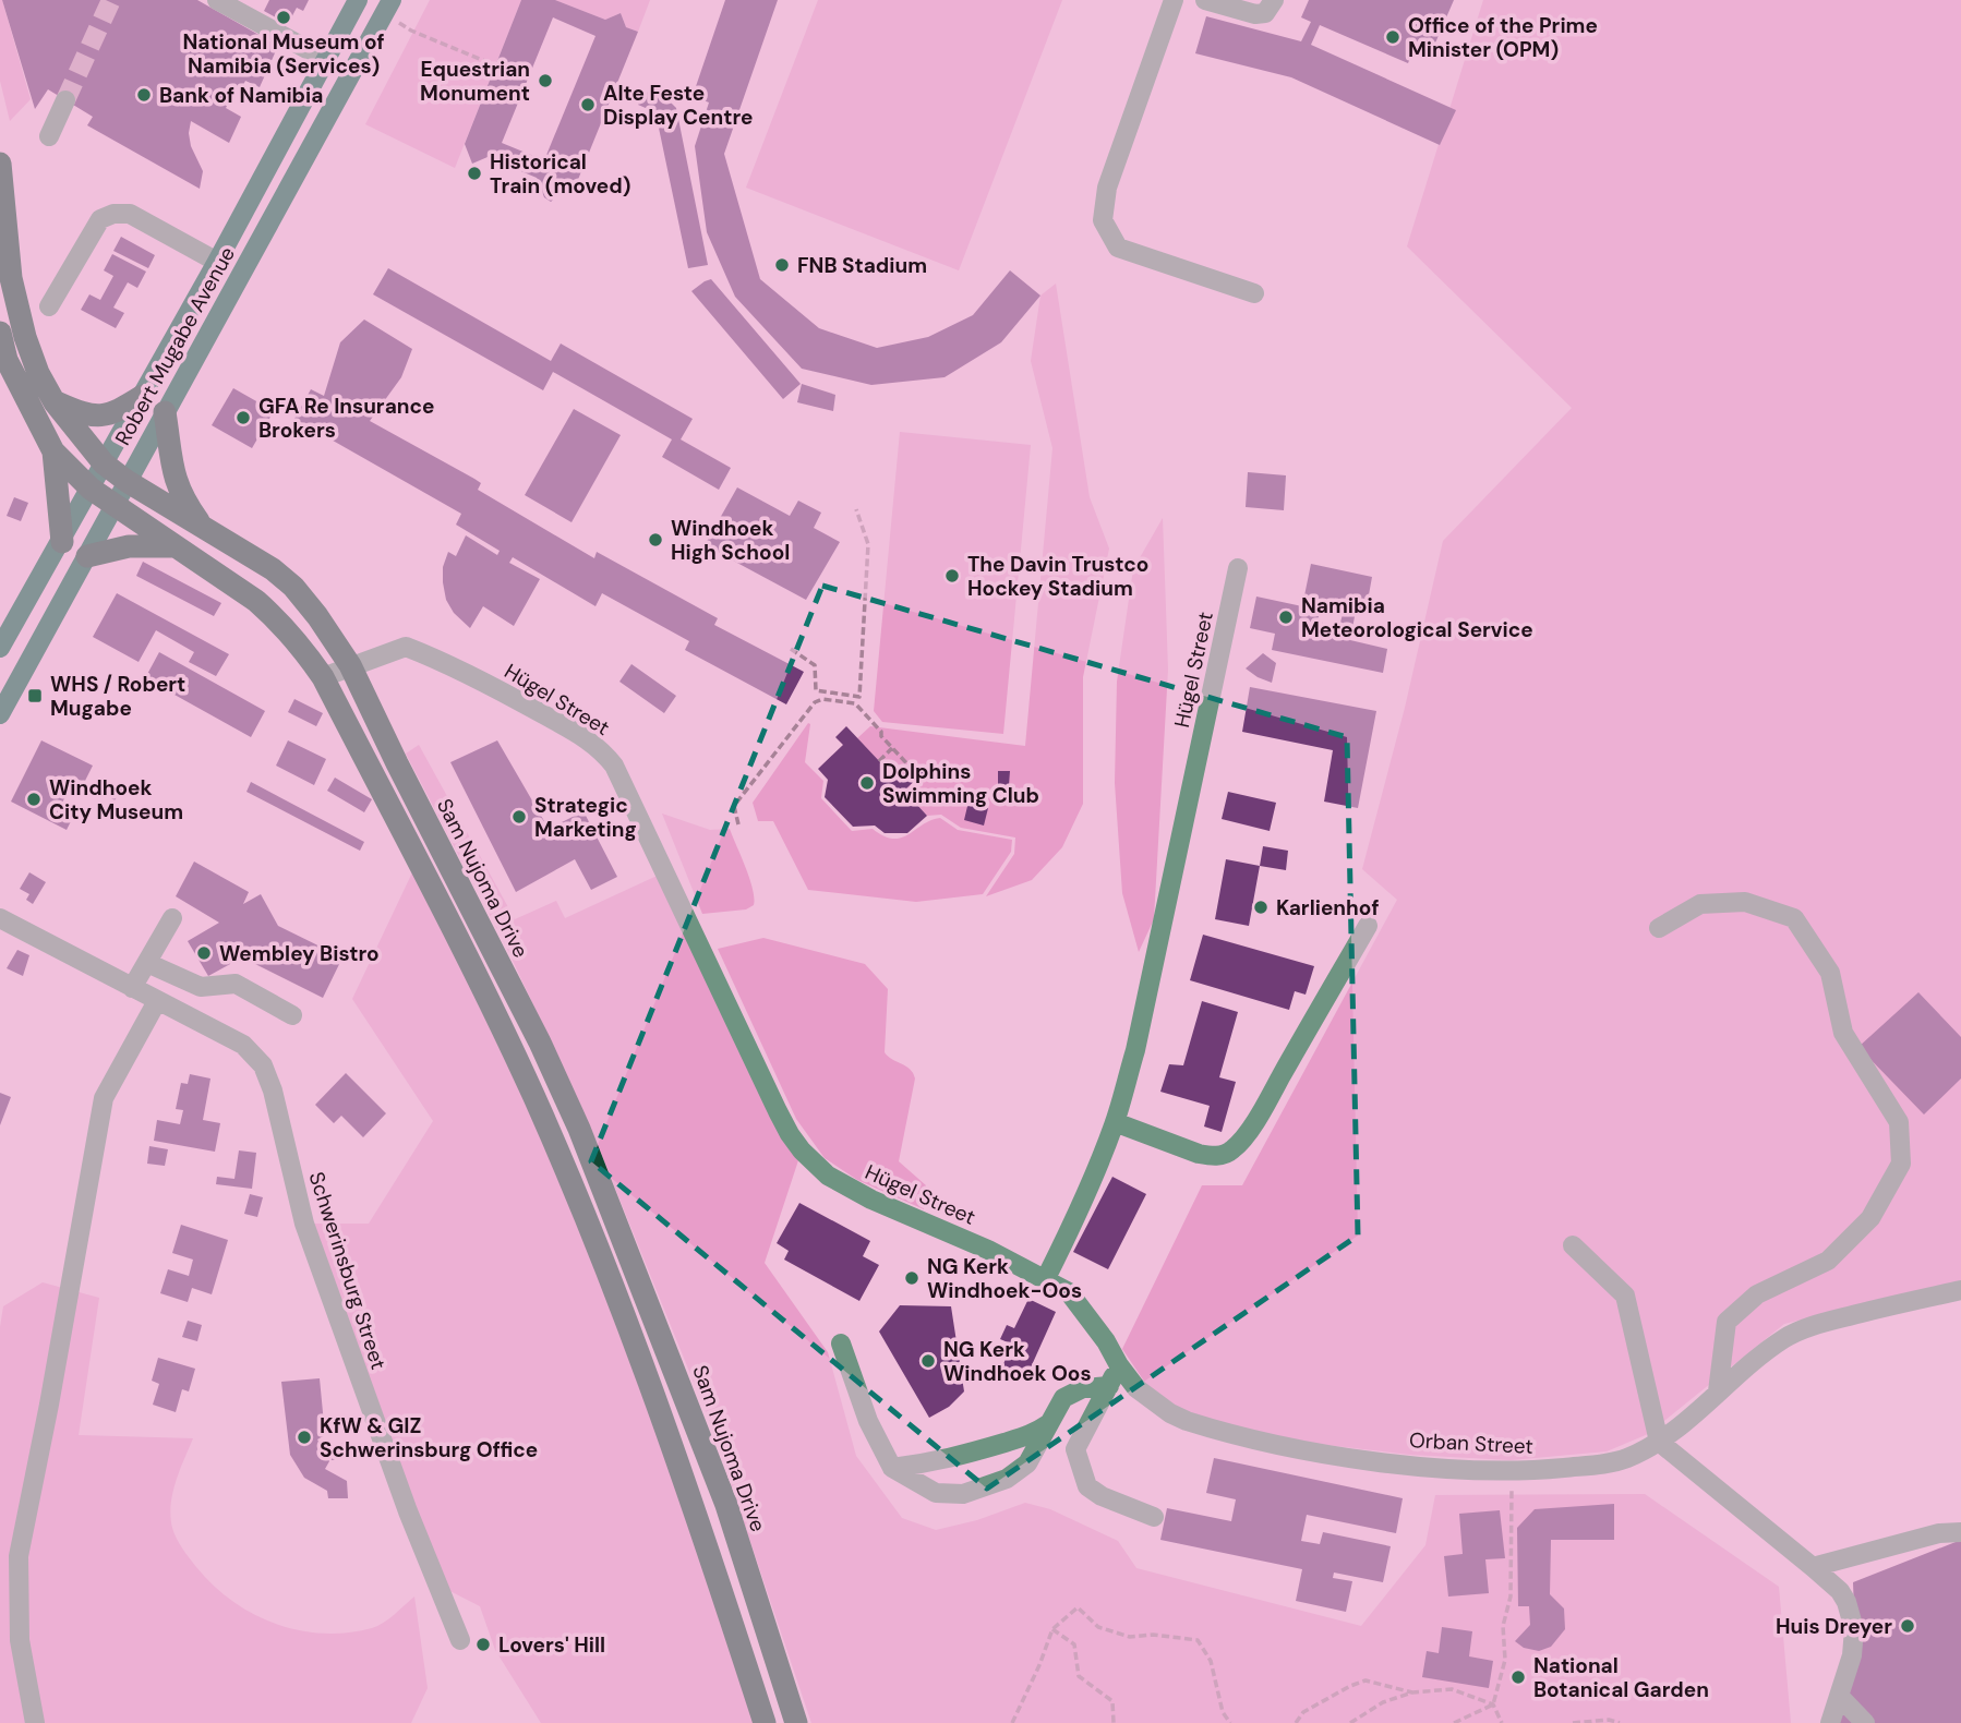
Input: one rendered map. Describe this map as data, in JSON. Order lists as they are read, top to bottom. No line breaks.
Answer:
{"streets":{"highway":["Sam Nujoma Drive"],"main road":["Robert Mugabe Avenue"],"street":["Hügel Street","Schwerinsburg Street","Orban Street"]},"crossings":[["Robert Mugabe Avenue","Sam Nujoma Drive"],["Hügel Street","Sam Nujoma Drive"],["Hügel Street","Orban Street"]],"places":{"other":["National Museum of Namibia (Services)","Office of the Prime Minister (OPM)","Equestrian Monument","Bank of Namibia","Alte Feste Display Centre","Historical Train (moved)","FNB Stadium","GFA Re Insurance Brokers","Windhoek High School","The Davin Trustco Hockey Stadium","Namibia Meteorological Service","Dolphins Swimming Club","Windhoek City Museum","Strategic Marketing","Karlienhof","Wembley Bistro","NG Kerk Windhoek-Oos","NG Kerk Windhoek Oos","KfW & GIZ Schwerinsburg Office","Huis Dreyer","Lovers' Hill","National Botanical Garden"],"transit":["WHS / Robert Mugabe"]}}
